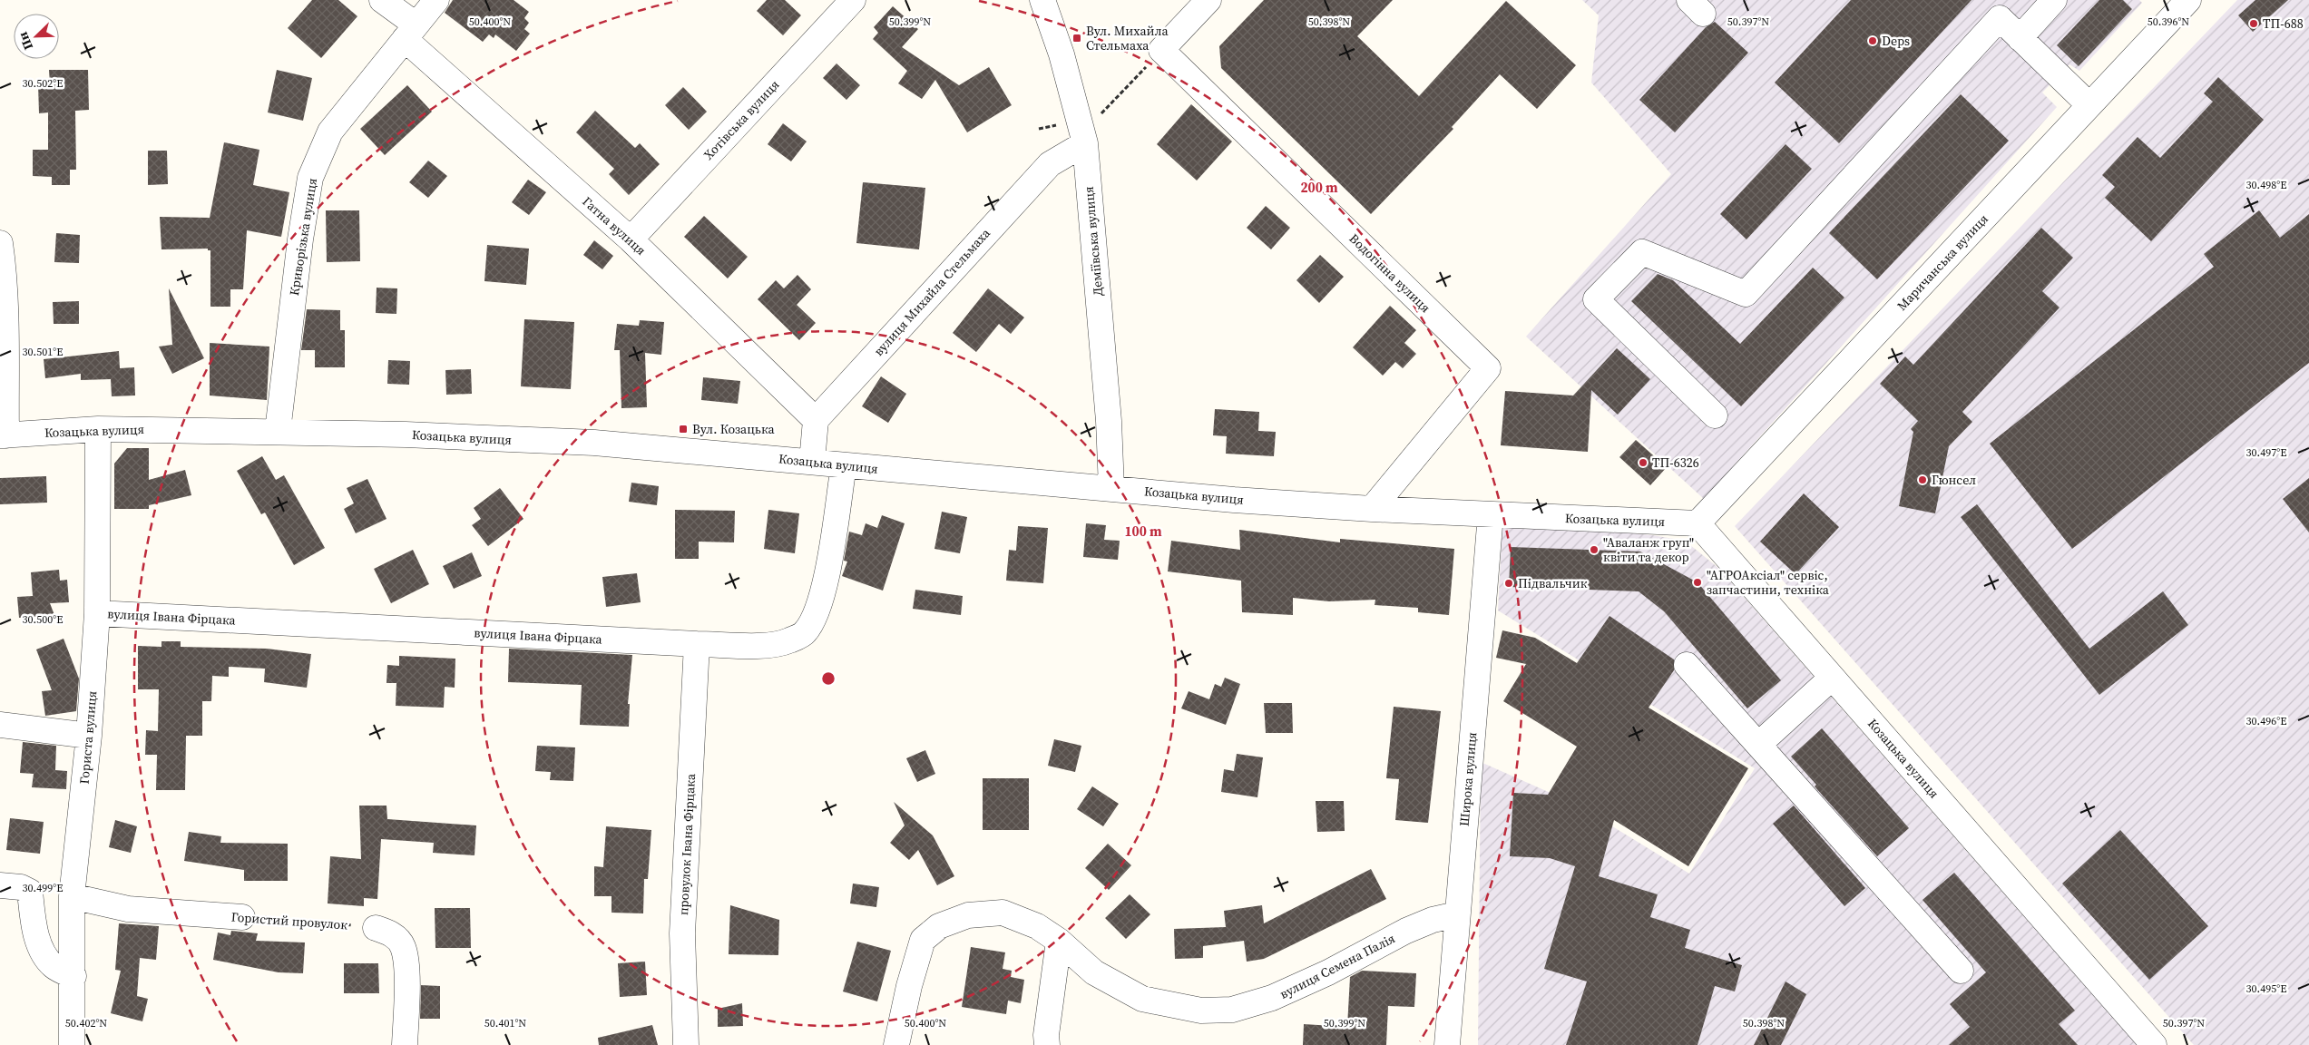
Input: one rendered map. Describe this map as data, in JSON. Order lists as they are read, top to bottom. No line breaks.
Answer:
{"streets":{"street":["Хотівська вулиця","Гатна вулиця","Криворізька вулиця","Деміївська вулиця","Маричанська вулиця","Водогінна вулиця","вулиця Михайла Стельмаха","Козацька вулиця","вулиця Івана Фірцака","Гориста вулиця","Широка вулиця","провулок Івана Фірцака","Гористий провулок","вулиця Семена Палія"]},"crossings":[["Хотівська вулиця","Гатна вулиця"],["Гатна вулиця","Криворізька вулиця"],["Гатна вулиця","вулиця Михайла Стельмаха"],["Криворізька вулиця","Козацька вулиця"],["Деміївська вулиця","вулиця Михайла Стельмаха"],["Деміївська вулиця","Козацька вулиця"],["Маричанська вулиця","Козацька вулиця"],["Водогінна вулиця","Козацька вулиця"],["Козацька вулиця","вулиця Івана Фірцака"],["Козацька вулиця","Гориста вулиця"],["Козацька вулиця","Широка вулиця"],["вулиця Івана Фірцака","Гориста вулиця"],["вулиця Івана Фірцака","провулок Івана Фірцака"],["Гориста вулиця","Гористий провулок"],["Широка вулиця","вулиця Семена Палія"]],"places":{"other":["ТП-688","Deps","ТП-6326","Гюнсел","\"Аваланж груп\" квіти та декор","\"АГРОАксіал\" сервіс, запчастини, техніка","Підвальчик"],"transit":["Вул. Михайла Стельмаха","Вул. Козацька"]},"north":"bottom left","coordinates":["50.400°N","50.399°N","50.398°N","50.397°N","50.396°N","30.502°E","30.498°E","30.501°E","30.497°E","30.500°E","30.496°E","30.499°E","30.495°E","50.402°N","50.401°N"],"rings":["200 m","100 m"]}
